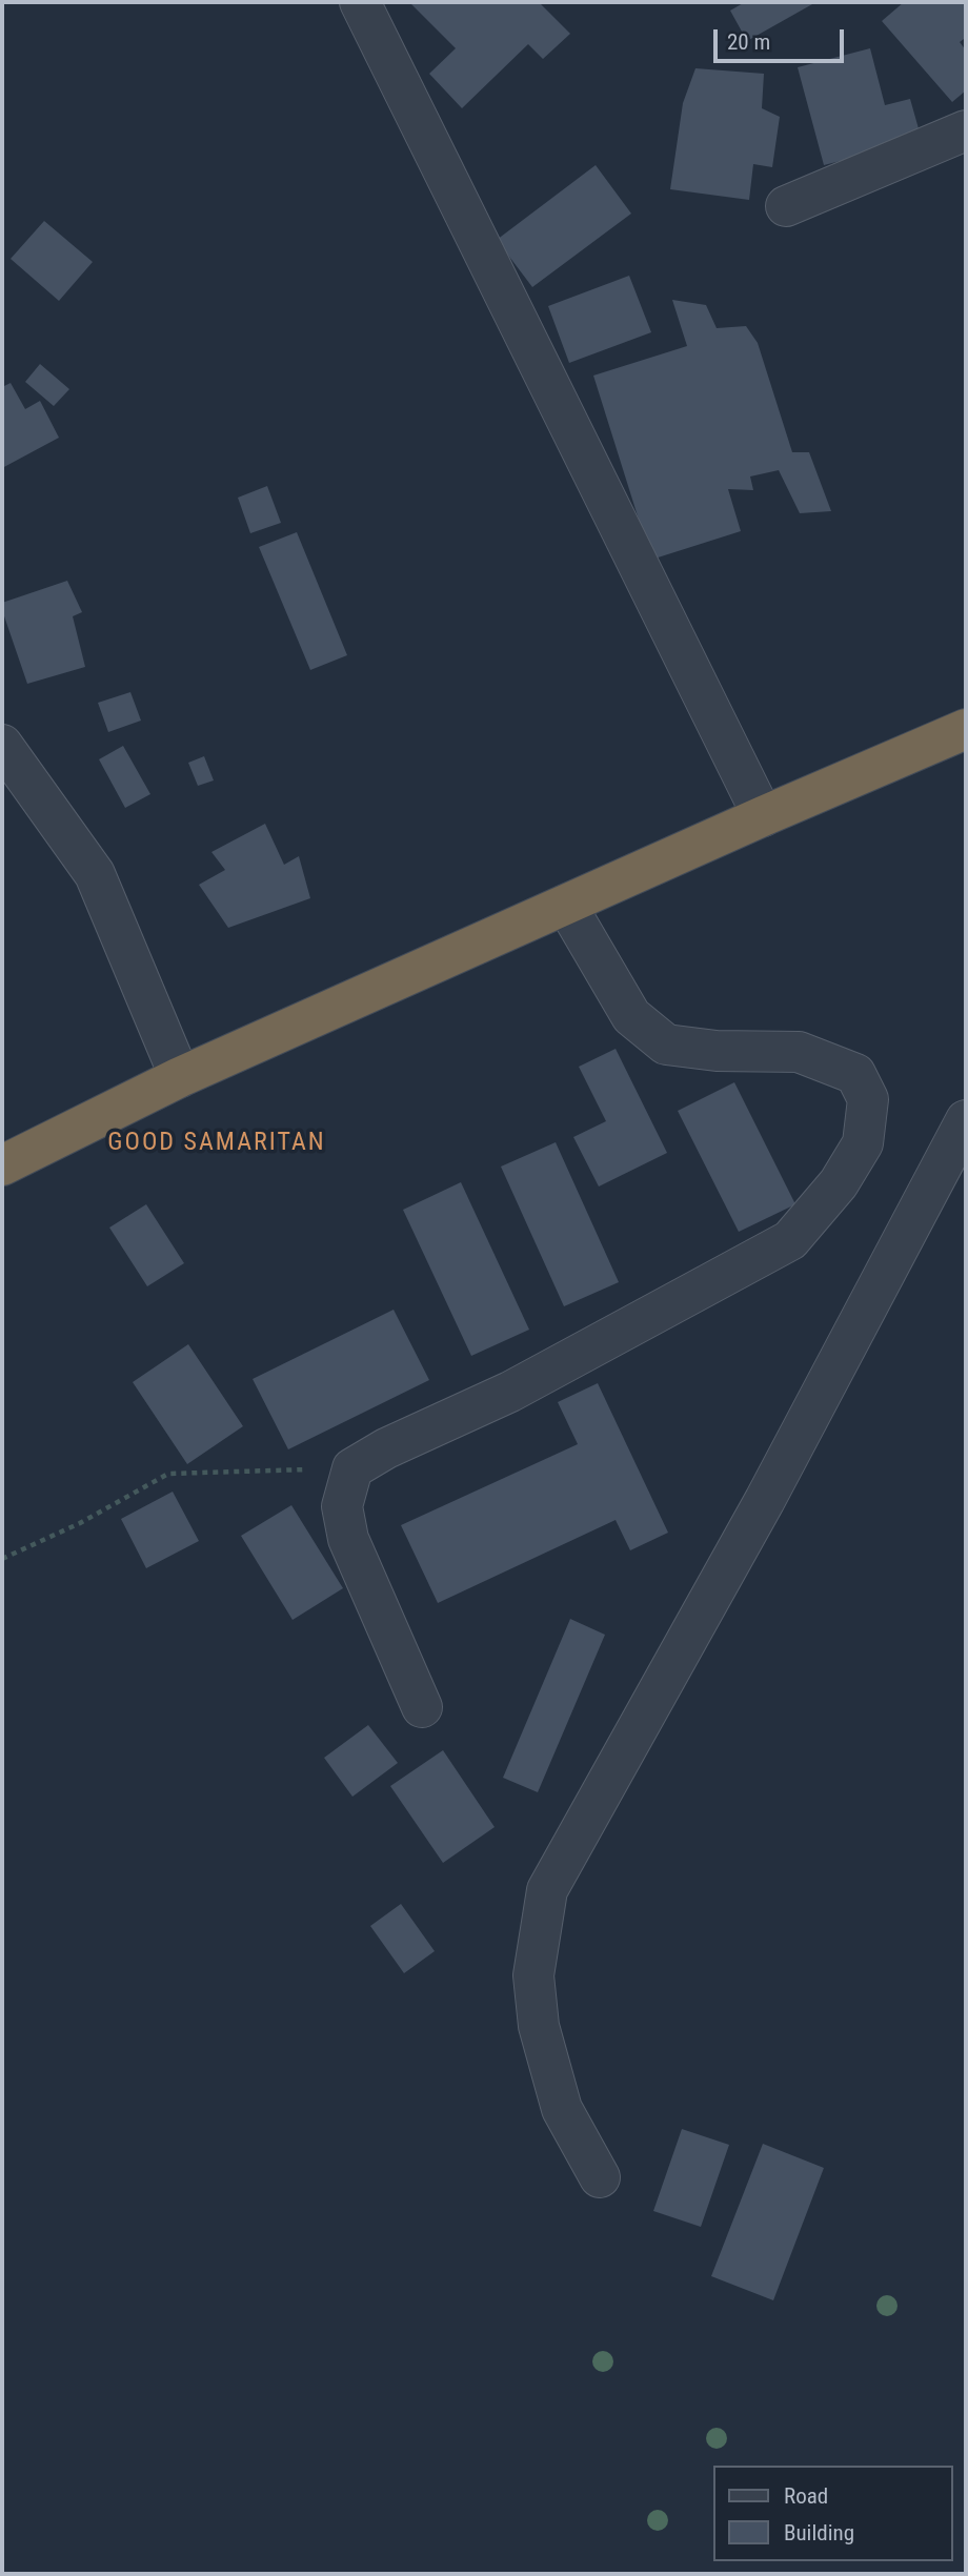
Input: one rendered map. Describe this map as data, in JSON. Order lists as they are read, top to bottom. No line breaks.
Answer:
{"districts":["GOOD SAMARITAN"],"legend":["Road","Building"],"scale_bar":"20 m"}
